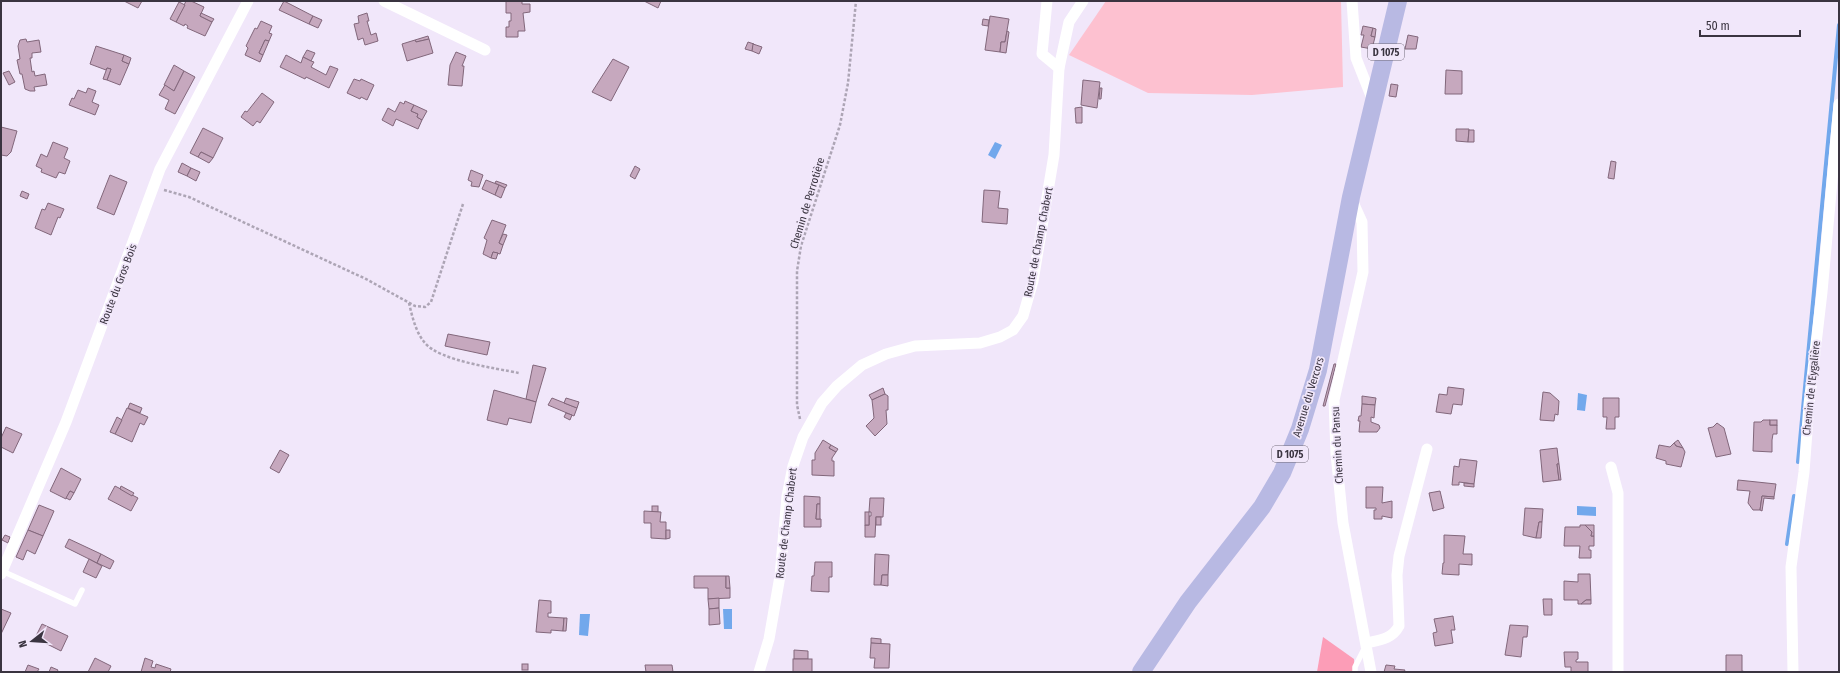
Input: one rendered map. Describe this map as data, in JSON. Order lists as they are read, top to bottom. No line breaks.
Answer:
{"streets":{"main road":["D 1075","Avenue du Vercors"],"street":["Route de Champ Chabert","Route du Gros Bois","Chemin de l'Eygalière","Chemin du Pansu"],"path":["Chemin de Perrotière"]},"crossings":[["D 1075","Avenue du Vercors"],["Chemin de Perrotière","Route de Champ Chabert"],["Avenue du Vercors","Chemin du Pansu"]],"scale_bar":"50 m","north":"left"}
